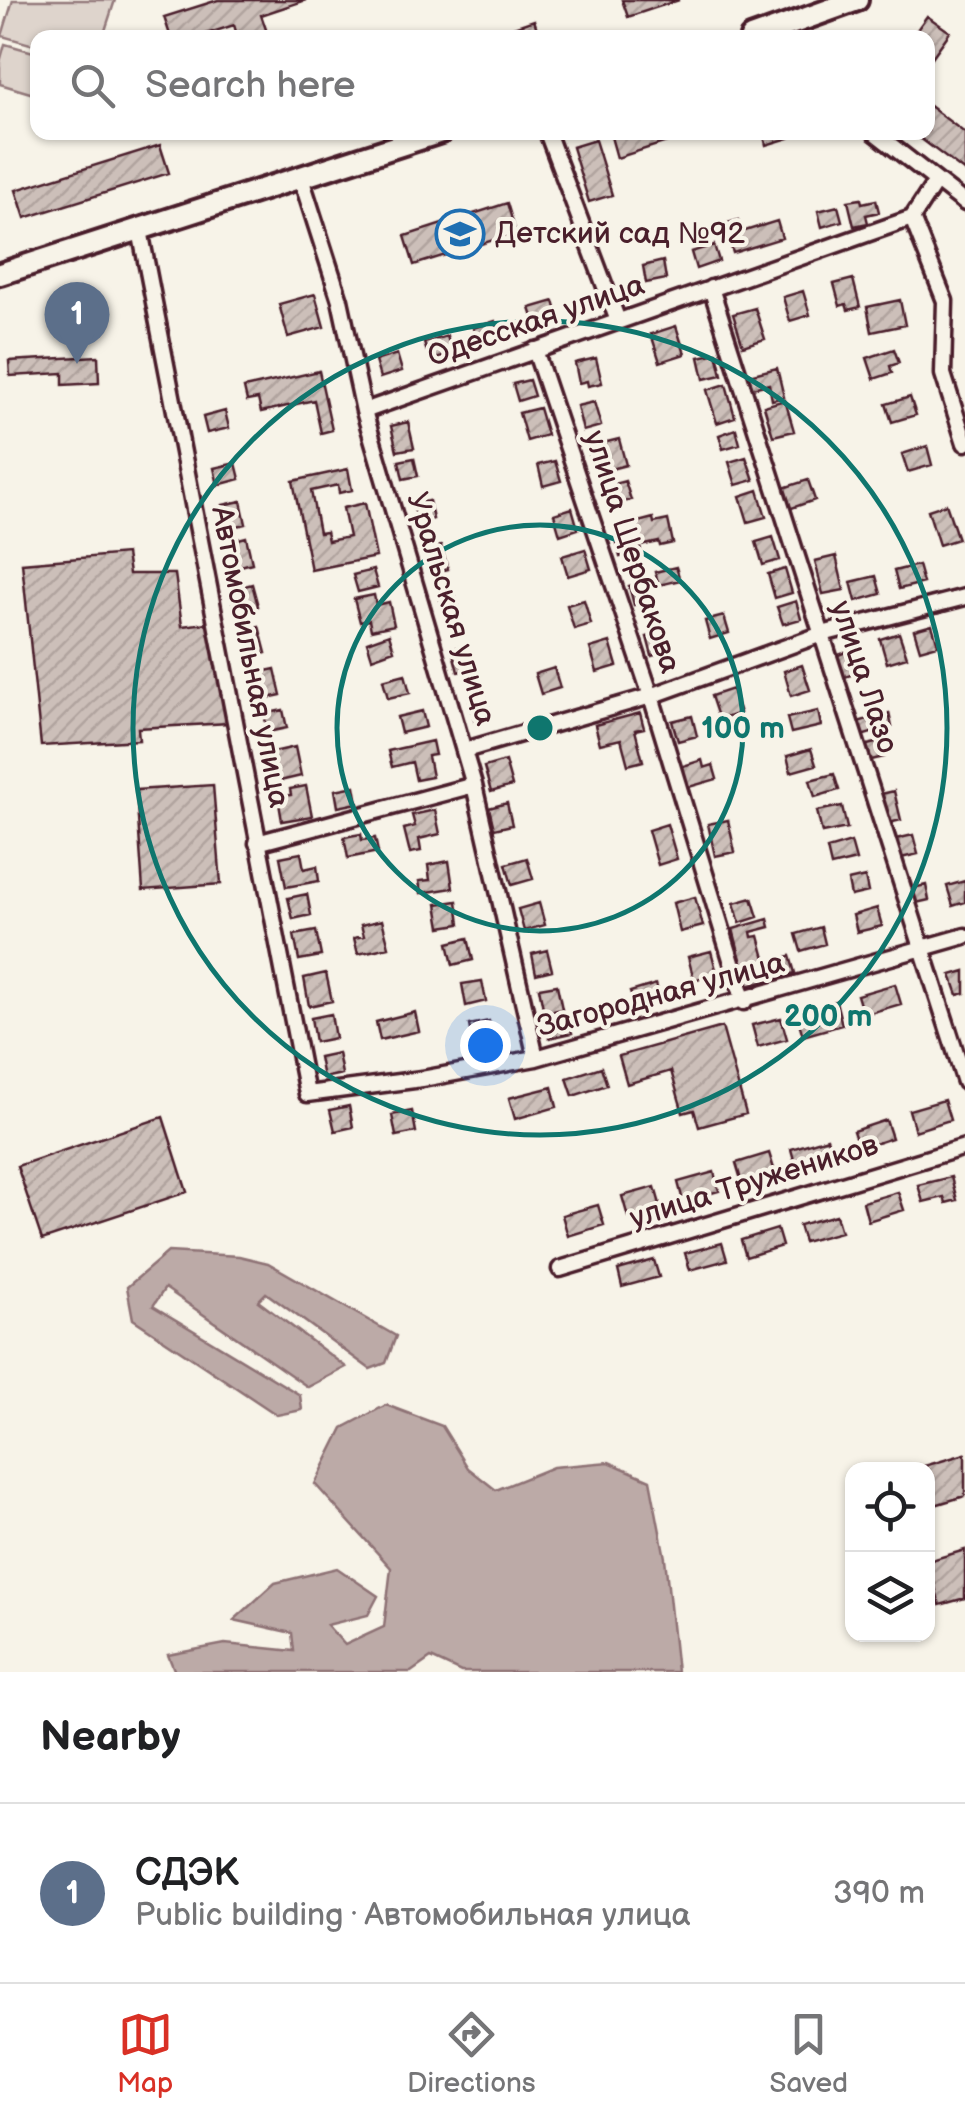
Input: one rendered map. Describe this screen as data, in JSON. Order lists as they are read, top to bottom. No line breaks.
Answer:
{"streets":{"street":["Одесская улица","улица Щербакова","Уральская улица","Автомобильная улица","улица Лазо","Загородная улица","улица Тружеников"]},"crossings":[["Одесская улица","улица Щербакова"],["Одесская улица","Уральская улица"],["Одесская улица","улица Лазо"],["улица Щербакова","Загородная улица"],["Уральская улица","Загородная улица"],["Автомобильная улица","Загородная улица"],["улица Лазо","Загородная улица"]],"places":{"school or university":["Детский сад №92"]},"page":{"search":"Search here","pins":"1","heading":"Nearby","list":[{"mark":"1","name":"СДЭК","note":"Public building · Автомобильная улица","value":"390 m"}],"nav":["Map","Directions","Saved"]},"rings":["100 m","200 m"]}
